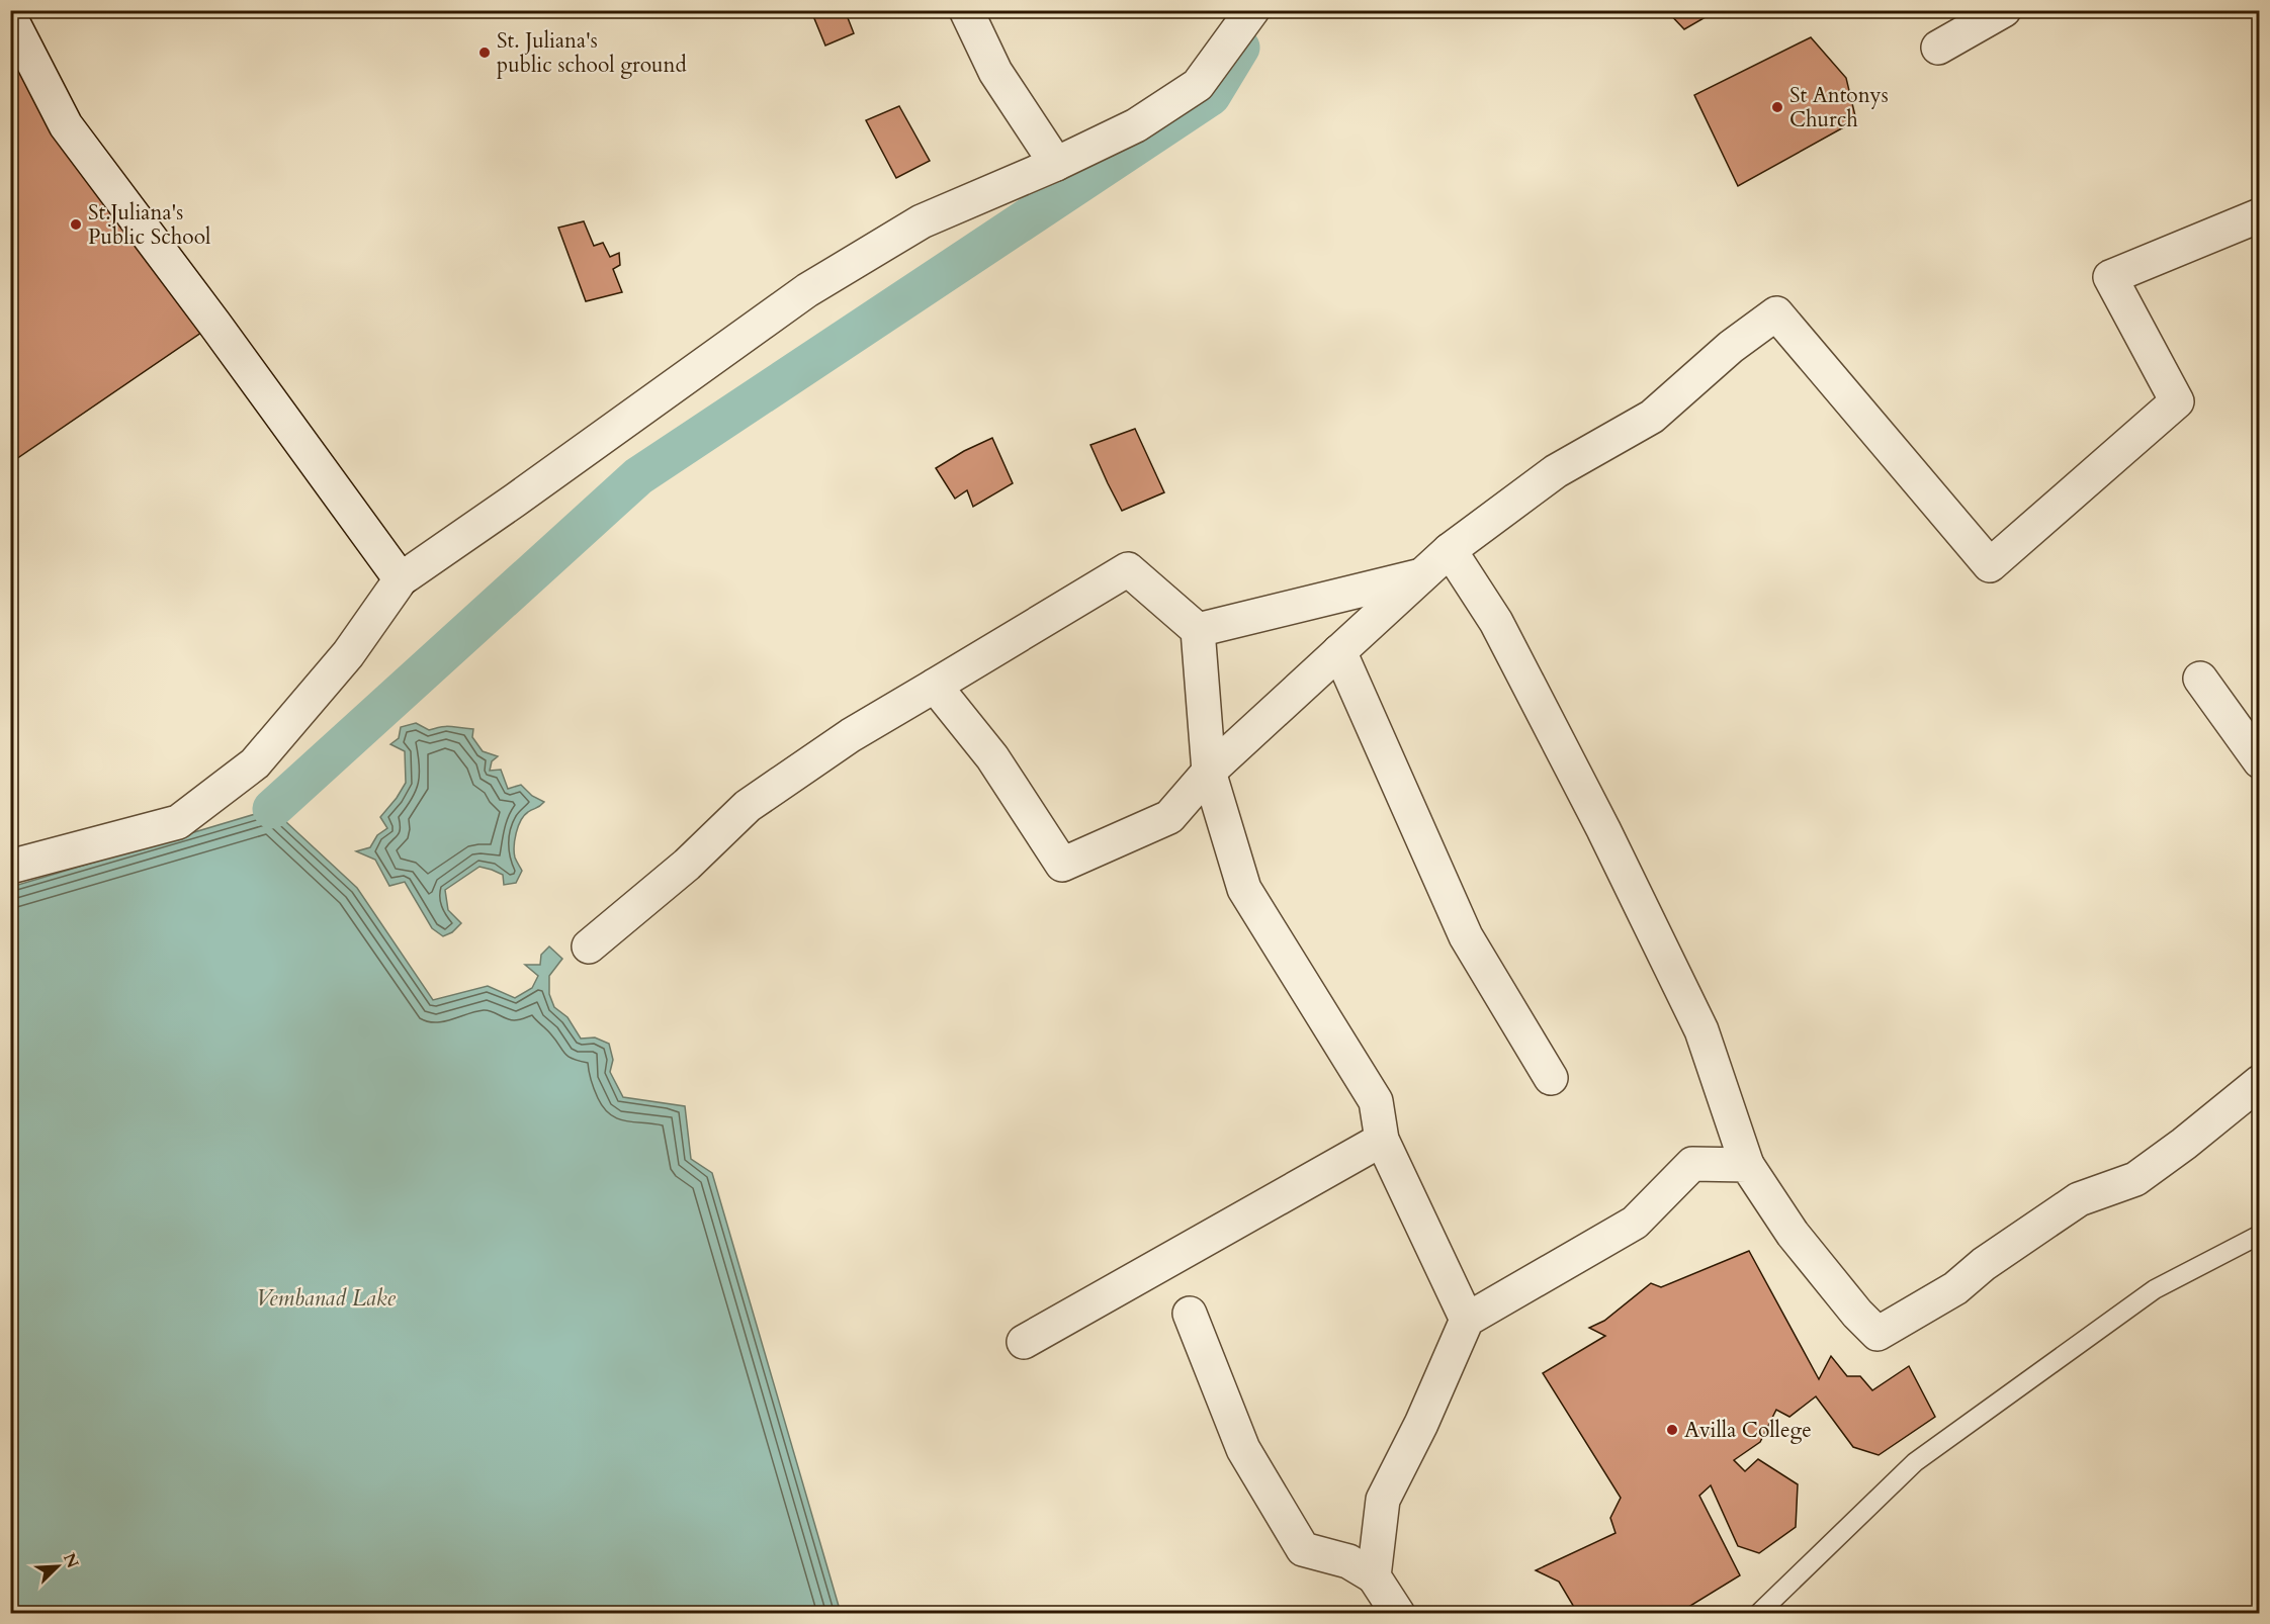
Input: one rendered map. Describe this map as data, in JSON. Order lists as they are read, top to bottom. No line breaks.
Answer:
{"water":["Vembanad Lake"],"places":["St. Juliana's public school ground","St Antonys Church","St.Juliana's Public School","Avilla College"],"north":"top right"}
